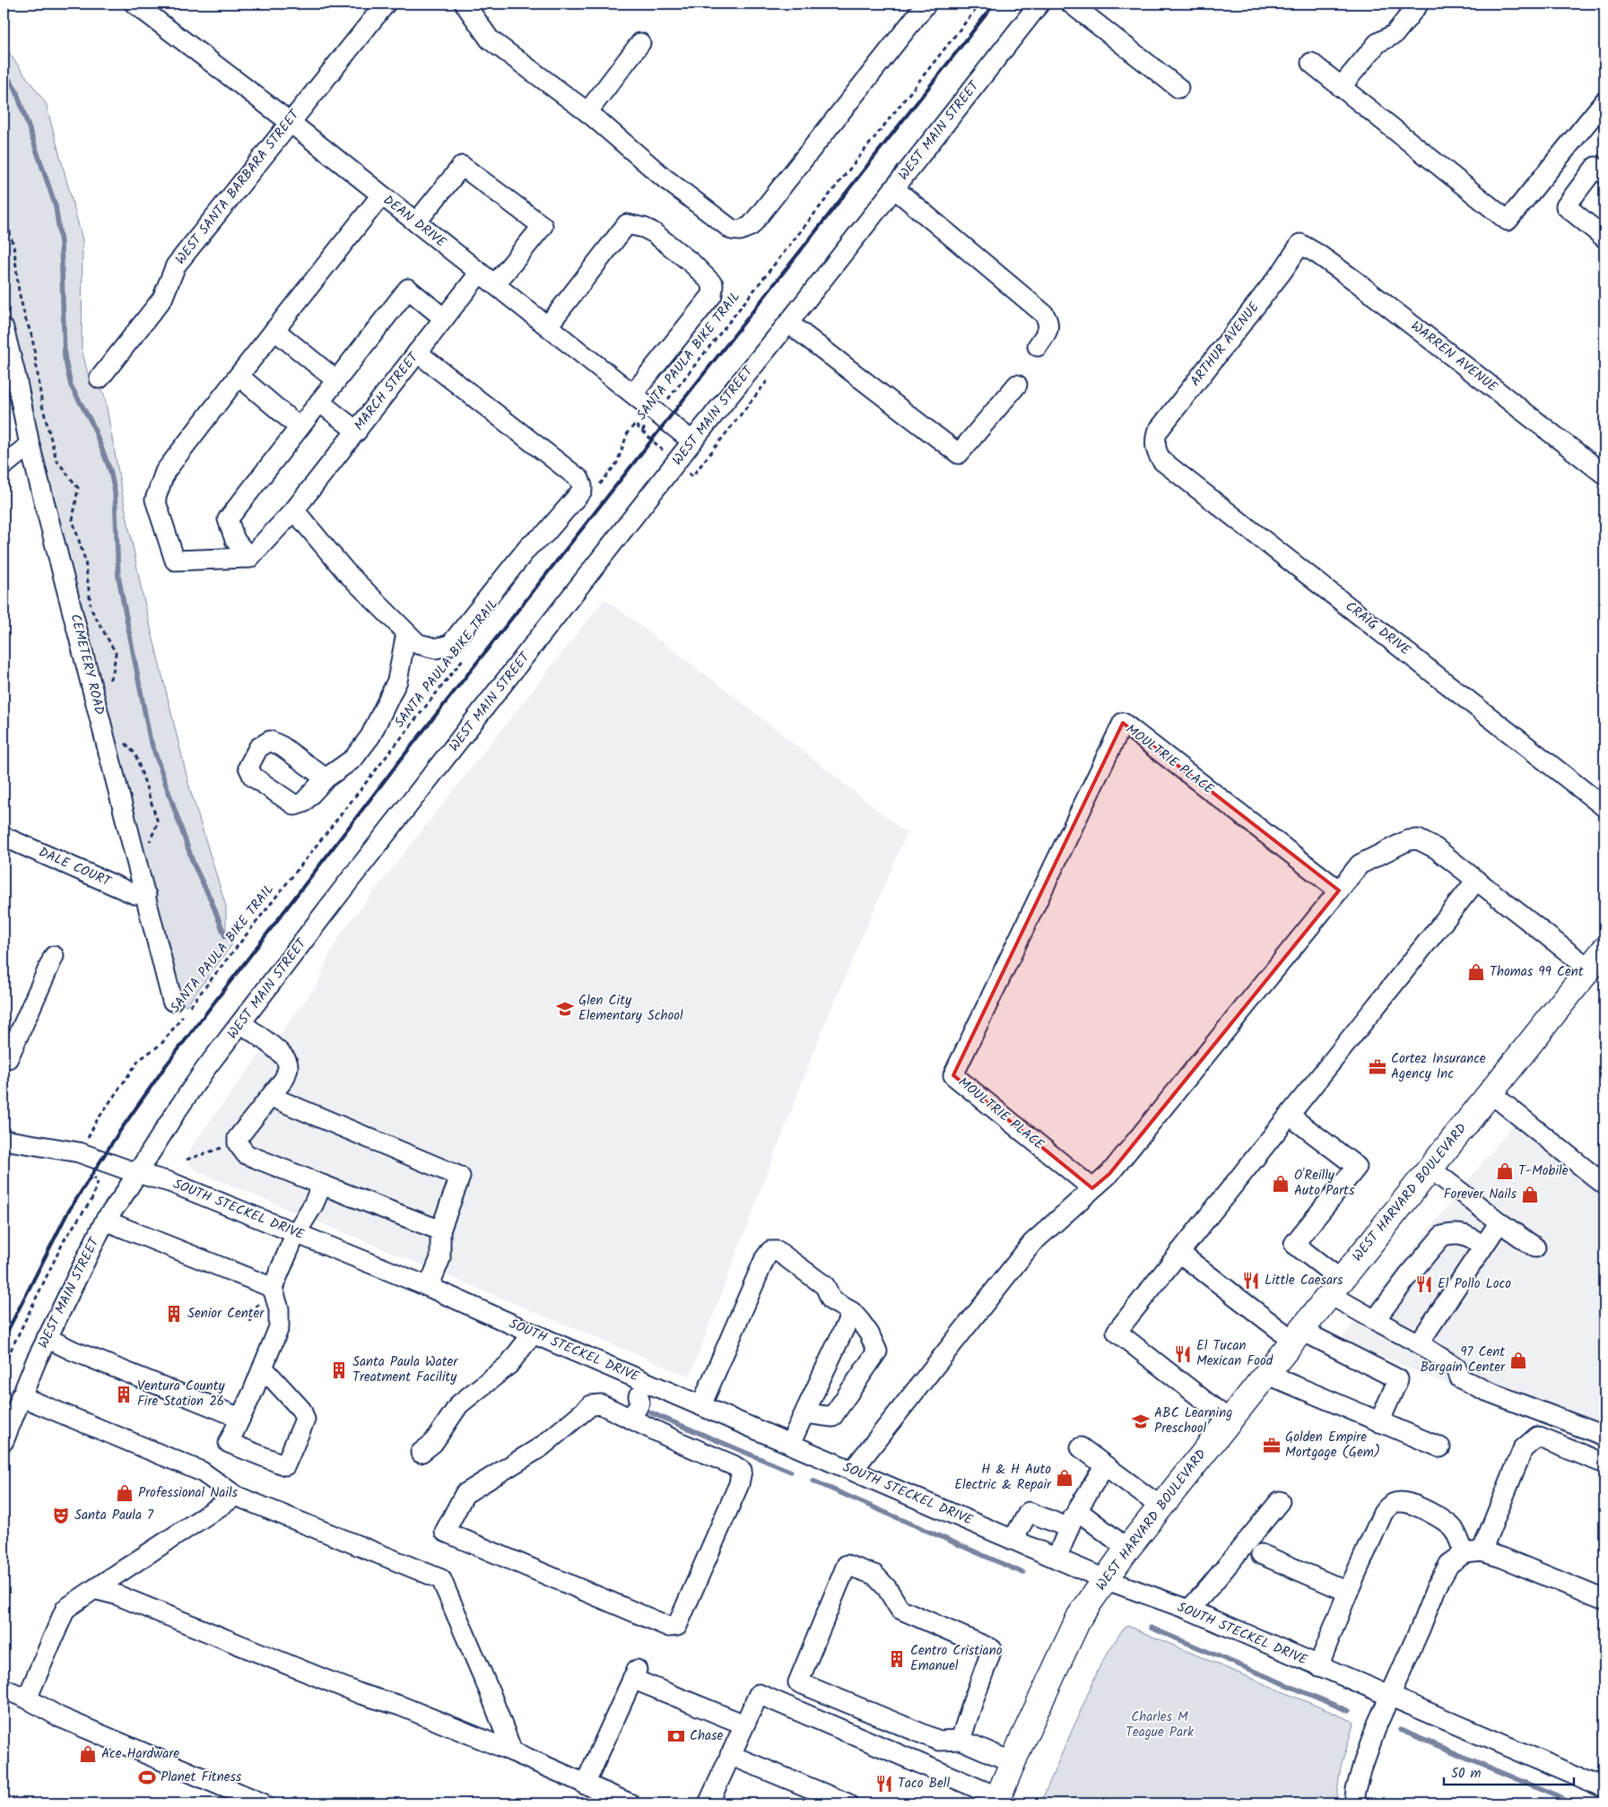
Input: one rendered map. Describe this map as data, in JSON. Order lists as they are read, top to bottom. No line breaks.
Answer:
{"streets":{"main road":["WEST HARVARD BOULEVARD"],"street":["WEST MAIN STREET","WEST SANTA BARBARA STREET","DEAN DRIVE","ARTHUR AVENUE","WARREN AVENUE","MARCH STREET","CRAIG DRIVE","CEMETERY ROAD","MOULTRIE PLACE","DALE COURT","SOUTH STECKEL DRIVE"],"path":["SANTA PAULA BIKE TRAIL"]},"crossings":[["WEST MAIN STREET","DEAN DRIVE"],["WEST MAIN STREET","SOUTH STECKEL DRIVE"],["WEST SANTA BARBARA STREET","DEAN DRIVE"],["DEAN DRIVE","SANTA PAULA BIKE TRAIL"],["DEAN DRIVE","MARCH STREET"],["ARTHUR AVENUE","WARREN AVENUE"],["ARTHUR AVENUE","CRAIG DRIVE"],["SANTA PAULA BIKE TRAIL","SOUTH STECKEL DRIVE"],["CEMETERY ROAD","DALE COURT"],["WEST HARVARD BOULEVARD","SOUTH STECKEL DRIVE"]],"parks":["Charles M Teague Park"],"places":{"shop":["Thomas 99 Cent","T-Mobile","O'Reilly Auto Parts","Forever Nails","97 Cent Bargain Center","H & H Auto Electric & Repair","Professional Nails","Ace Hardware"],"school or university":["Glen City Elementary School","ABC Learning Preschool"],"office":["Cortez Insurance Agency Inc","Golden Empire Mortgage (Gem)"],"restaurant":["Little Caesars","El Pollo Loco","El Tucan Mexican Food","Taco Bell"],"building":["Senior Center","Santa Paula Water Treatment Facility","Ventura County Fire Station 26","Centro Cristiano Emanuel"],"theatre":["Santa Paula 7"],"bank":["Chase"],"sports":["Planet Fitness"]},"scale_bar":"50 m"}
